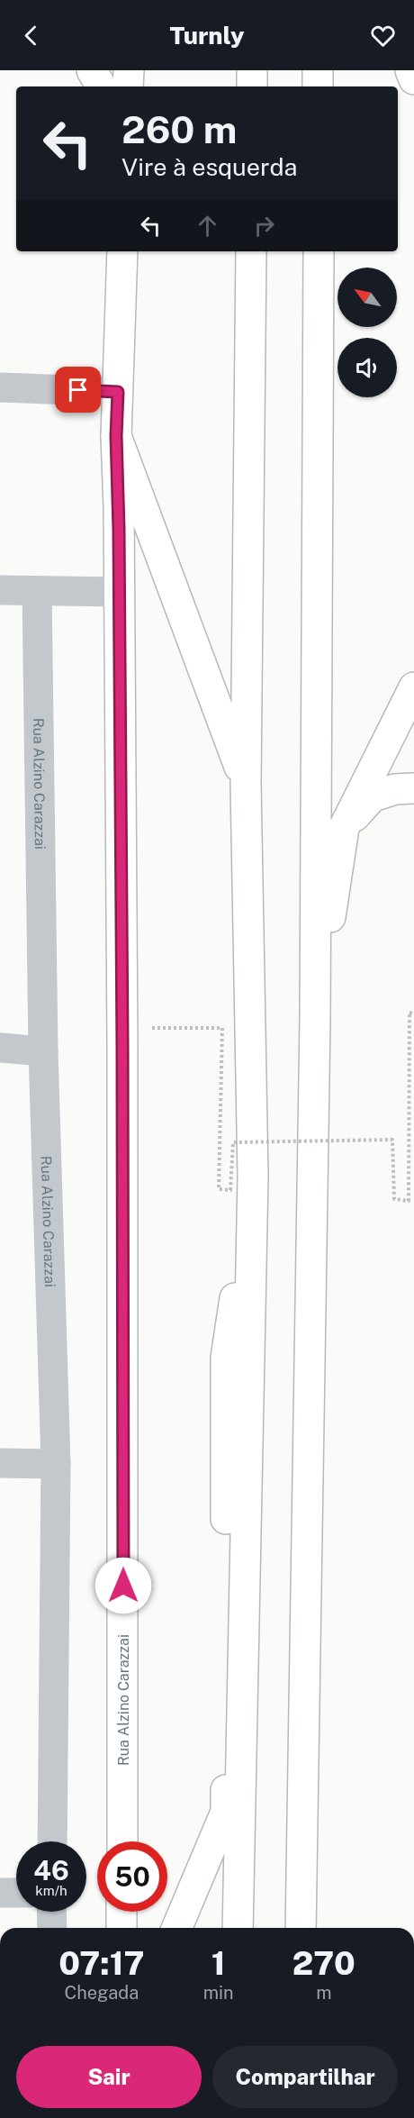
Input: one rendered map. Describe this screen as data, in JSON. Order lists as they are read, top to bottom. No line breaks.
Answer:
{"streets":{"main road":["Rua Alzino Carazzai"]},"north":"top left","page":{"header":"Turnly","turn":["260 m","Vire à esquerda"],"speed":"46 km/h","limit":"50","eta":["07:17","Chegada","1","min","270","m"],"buttons":["Sair","Compartilhar"]}}
